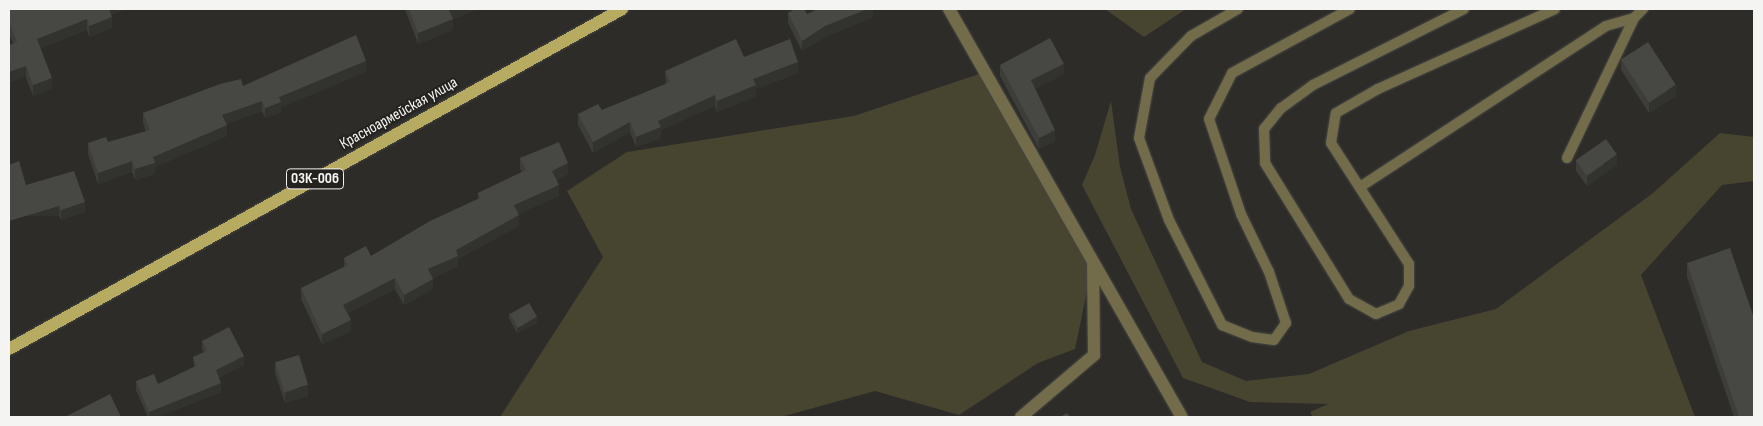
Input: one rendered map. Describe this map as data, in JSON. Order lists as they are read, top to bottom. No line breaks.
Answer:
{"streets":{"main road":["Красноармейская улица","03К-006"]}}
